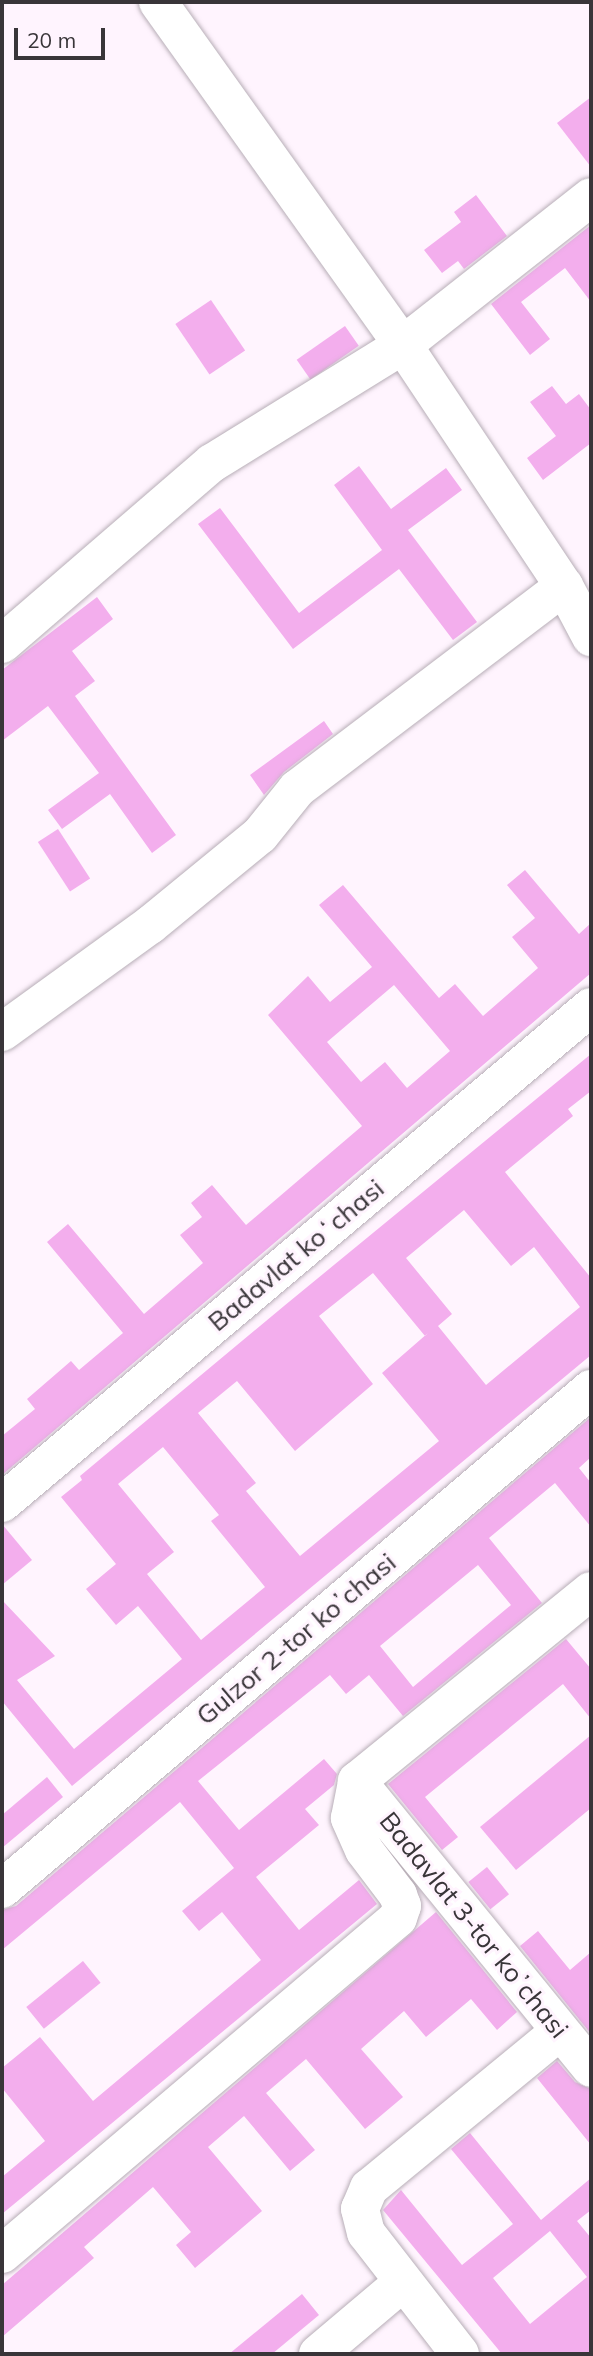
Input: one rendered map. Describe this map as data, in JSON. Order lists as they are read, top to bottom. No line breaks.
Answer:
{"streets":{"street":["Badavlat koʻchasi","Gulzor 2-tor koʼchasi","Badavlat 3-tor koʼchasi"]},"scale_bar":"20 m"}
